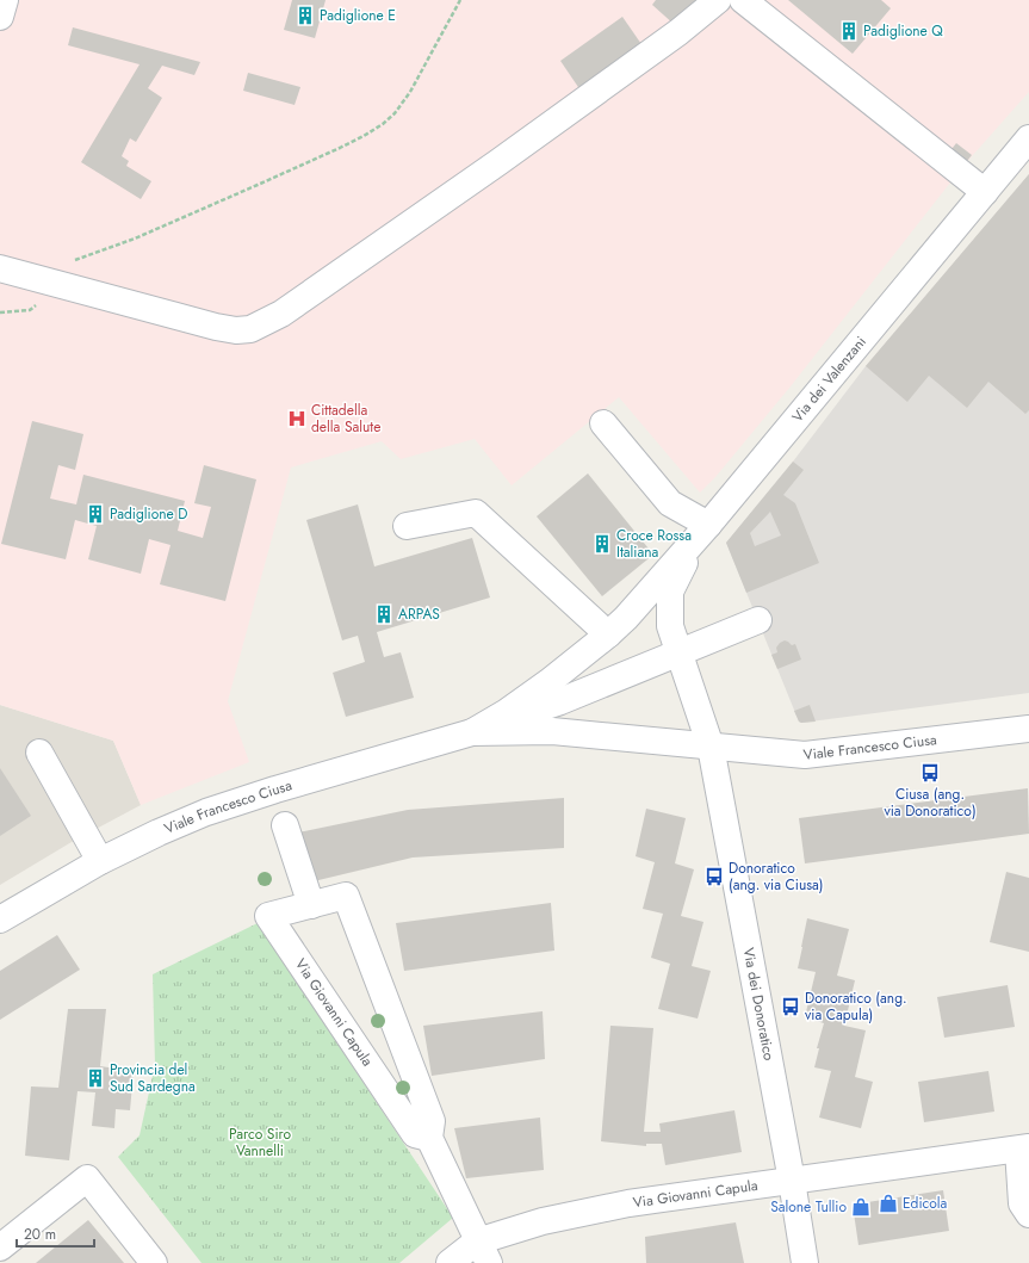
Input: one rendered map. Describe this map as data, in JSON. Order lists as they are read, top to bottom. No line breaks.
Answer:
{"streets":{"street":["Via dei Valenzani","Viale Francesco Ciusa","Via dei Donoratico","Via Giovanni Capula"]},"crossings":[["Via dei Valenzani","Viale Francesco Ciusa"],["Viale Francesco Ciusa","Via dei Donoratico"],["Via dei Donoratico","Via Giovanni Capula"]],"parks":["Parco Siro Vannelli"],"places":{"building":["Padiglione E","Padiglione Q","Padiglione D","Croce Rossa Italiana","ARPAS","Provincia del Sud Sardegna"],"hospital":["Cittadella della Salute"],"bus stop":["Ciusa (ang. via Donoratico)","Donoratico (ang. via Ciusa)","Donoratico (ang. via Capula)"],"shop":["Edicola","Salone Tullio"]},"scale_bar":"20 m"}
